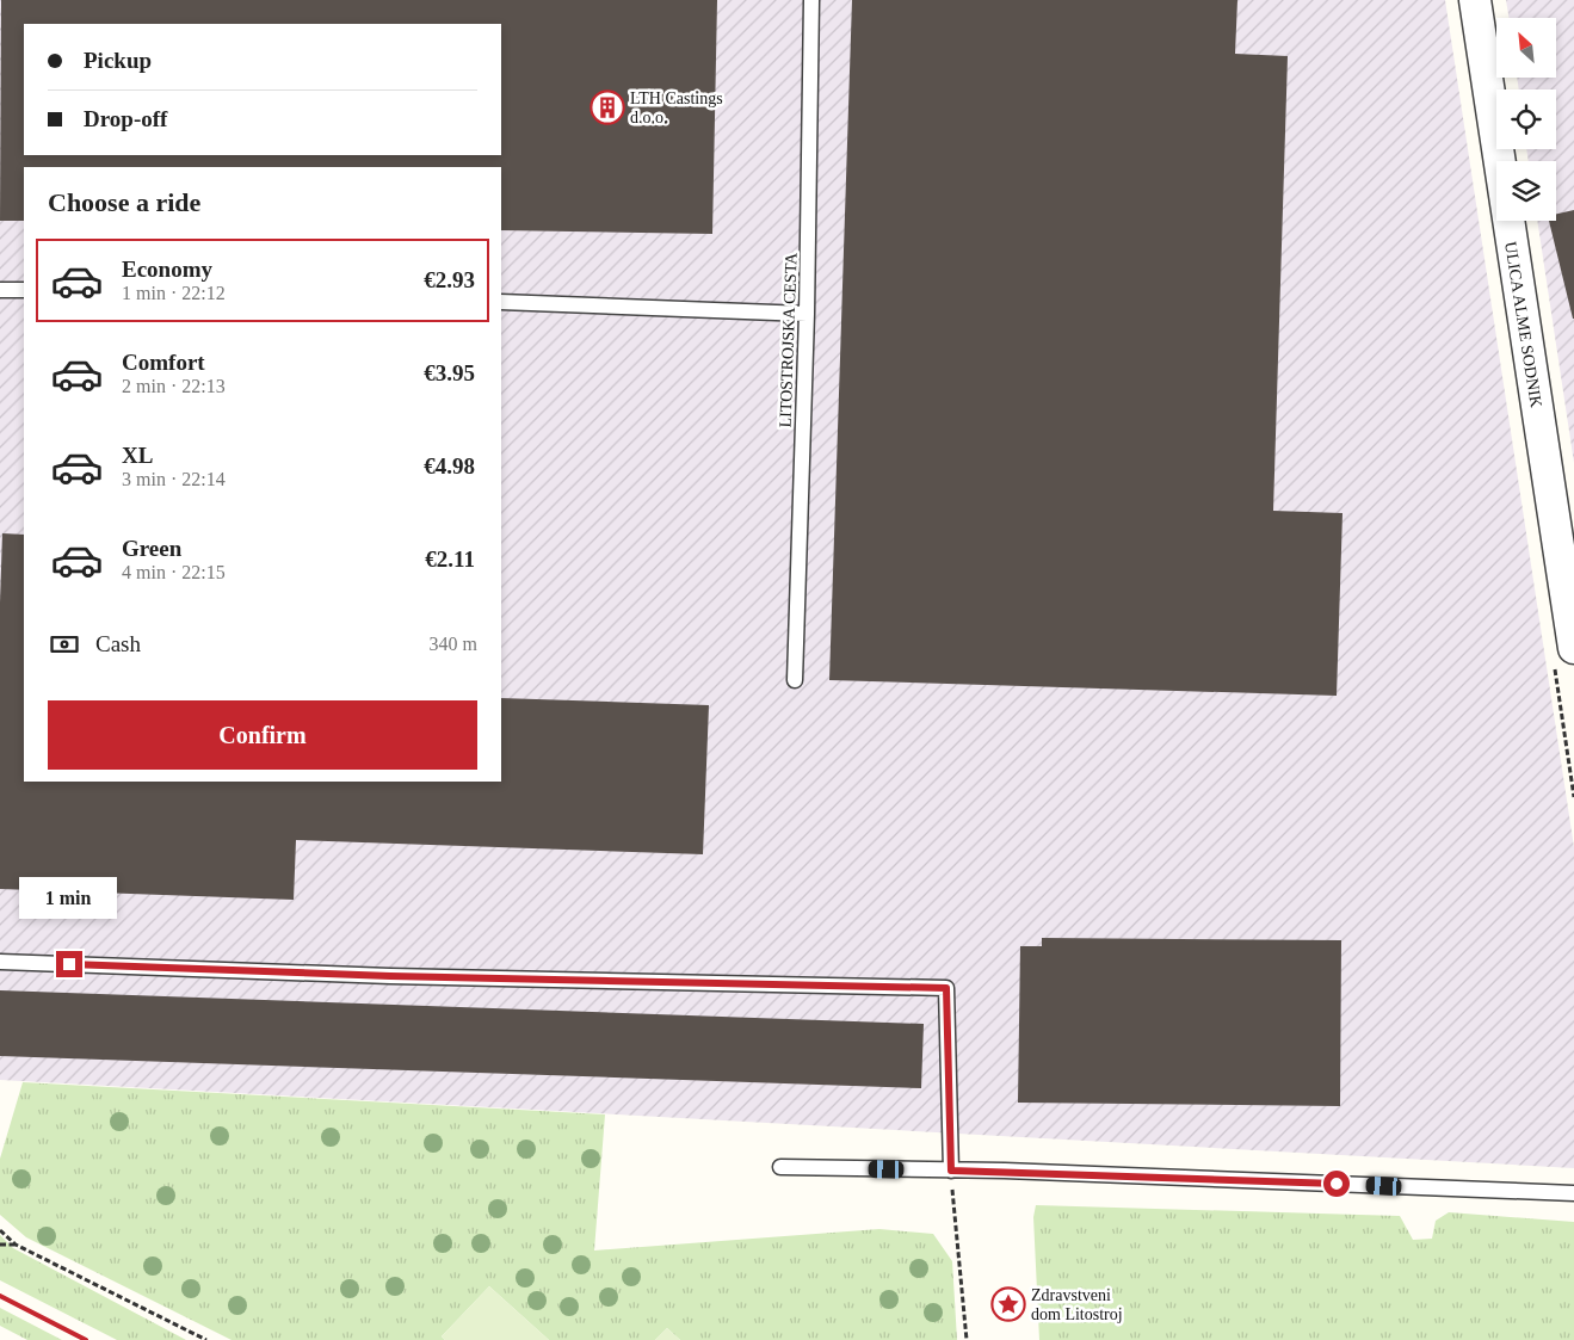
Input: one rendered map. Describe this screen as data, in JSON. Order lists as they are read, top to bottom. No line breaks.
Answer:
{"streets":{"street":["ULICA ALME SODNIK"],"lane":["LITOSTROJSKA CESTA"]},"places":{"building":["LTH Castings d.o.o."],"place":["Zdravstveni dom Litostroj"]},"north":"top left","page":{"banner":["Pickup","Drop-off"],"heading":"Choose a ride","list":[{"name":"Economy","note":"1 min · 22:12","value":"€2.93"},{"name":"Comfort","note":"2 min · 22:13","value":"€3.95"},{"name":"XL","note":"3 min · 22:14","value":"€4.98"},{"name":"Green","note":"4 min · 22:15","value":"€2.11"}],"pay":["Cash","340 m"],"buttons":"Confirm","bubble":"1 min"}}
